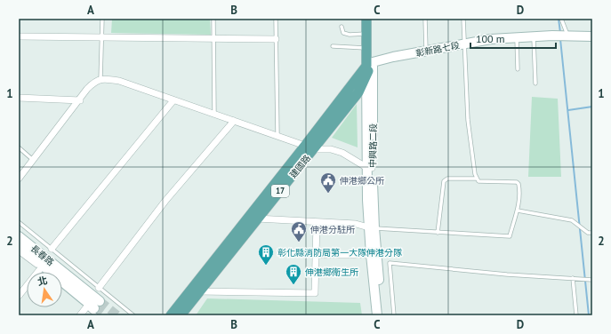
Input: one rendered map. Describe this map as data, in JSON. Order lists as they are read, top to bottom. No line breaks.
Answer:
{"streets":{"main road":["中興路二段","建國路","17"],"street":["彰新路七段","長春路"]},"crossings":[["彰新路七段","中興路二段"],["彰新路七段","建國路"],["中興路二段","建國路"]],"places":{"public building":["伸港鄉公所","伸港分駐所"],"building":["彰化縣消防局第一大隊伸港分隊","伸港鄉衛生所"]},"scale_bar":"100 m","north":"top","grid":{"columns":["A","B","C","D"],"rows":["1","2"]}}
